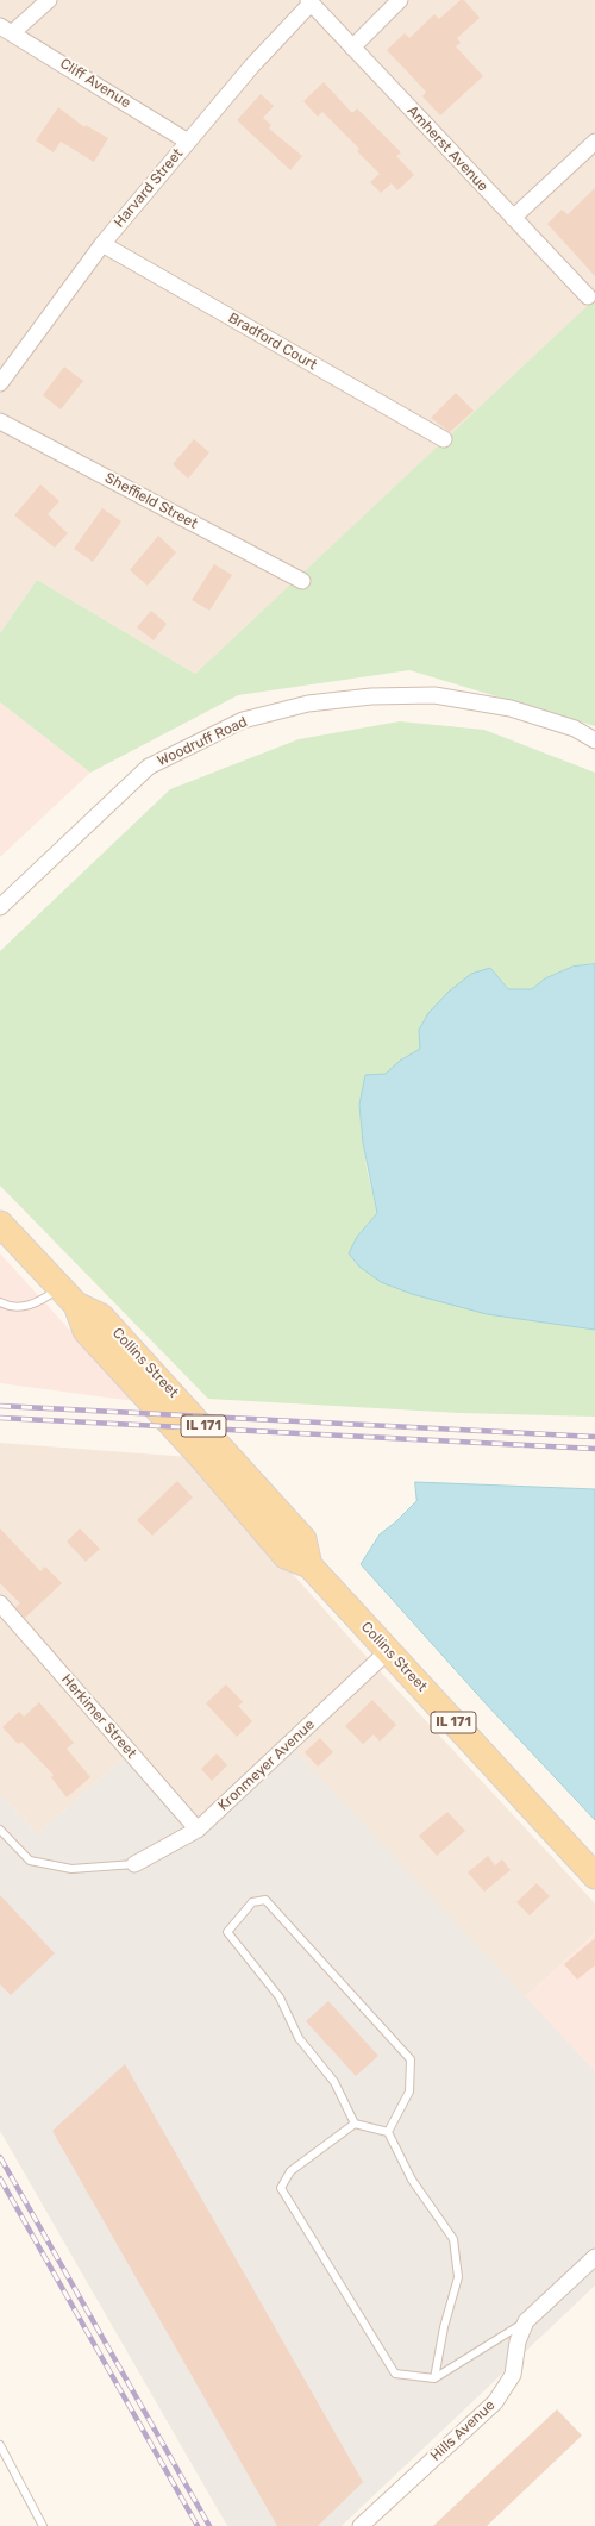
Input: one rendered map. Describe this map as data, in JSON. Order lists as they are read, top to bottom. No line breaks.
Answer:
{"streets":{"main road":["Collins Street","IL 171"],"street":["Cliff Avenue","Amherst Avenue","Harvard Street","Bradford Court","Sheffield Street","Woodruff Road","Herkimer Street","Kronmeyer Avenue","Hills Avenue"]},"crossings":[["Cliff Avenue","Harvard Street"],["Amherst Avenue","Harvard Street"],["Harvard Street","Bradford Court"],["Collins Street","Kronmeyer Avenue"],["Herkimer Street","Kronmeyer Avenue"]]}
